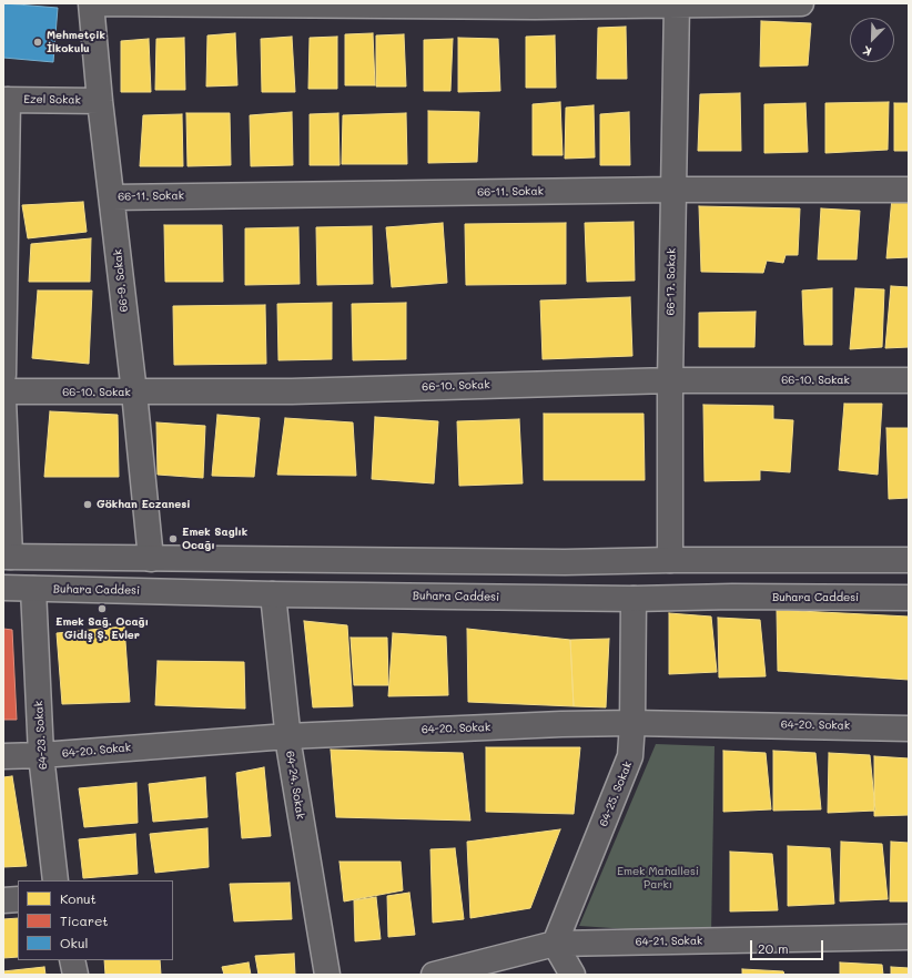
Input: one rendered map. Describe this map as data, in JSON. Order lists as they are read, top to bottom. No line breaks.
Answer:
{"streets":{"street":["Ezel Sokak","66-11. Sokak","66-9. Sokak","66-17. Sokak","66-10. Sokak","Buhara Caddesi","64-20. Sokak","64-23. Sokak","64-24. Sokak","64-25. Sokak","64-21. Sokak"]},"crossings":[["Ezel Sokak","66-9. Sokak"],["66-11. Sokak","66-9. Sokak"],["66-11. Sokak","66-17. Sokak"],["66-9. Sokak","66-10. Sokak"],["66-17. Sokak","66-10. Sokak"],["Buhara Caddesi","64-23. Sokak"],["Buhara Caddesi","64-24. Sokak"],["Buhara Caddesi","64-25. Sokak"],["64-20. Sokak","64-23. Sokak"],["64-20. Sokak","64-24. Sokak"],["64-20. Sokak","64-25. Sokak"],["64-25. Sokak","64-21. Sokak"]],"parks":["Emek Mahallesi Parkı"],"places":["Mehmetçik İlkokulu","Gökhan Eczanesi","Emek Saglık Ocağı","Emek Sağ. Ocağı Gidiş Ş. Evler"],"legend":["Konut","Ticaret","Okul"],"scale_bar":"20 m","north":"bottom left"}
